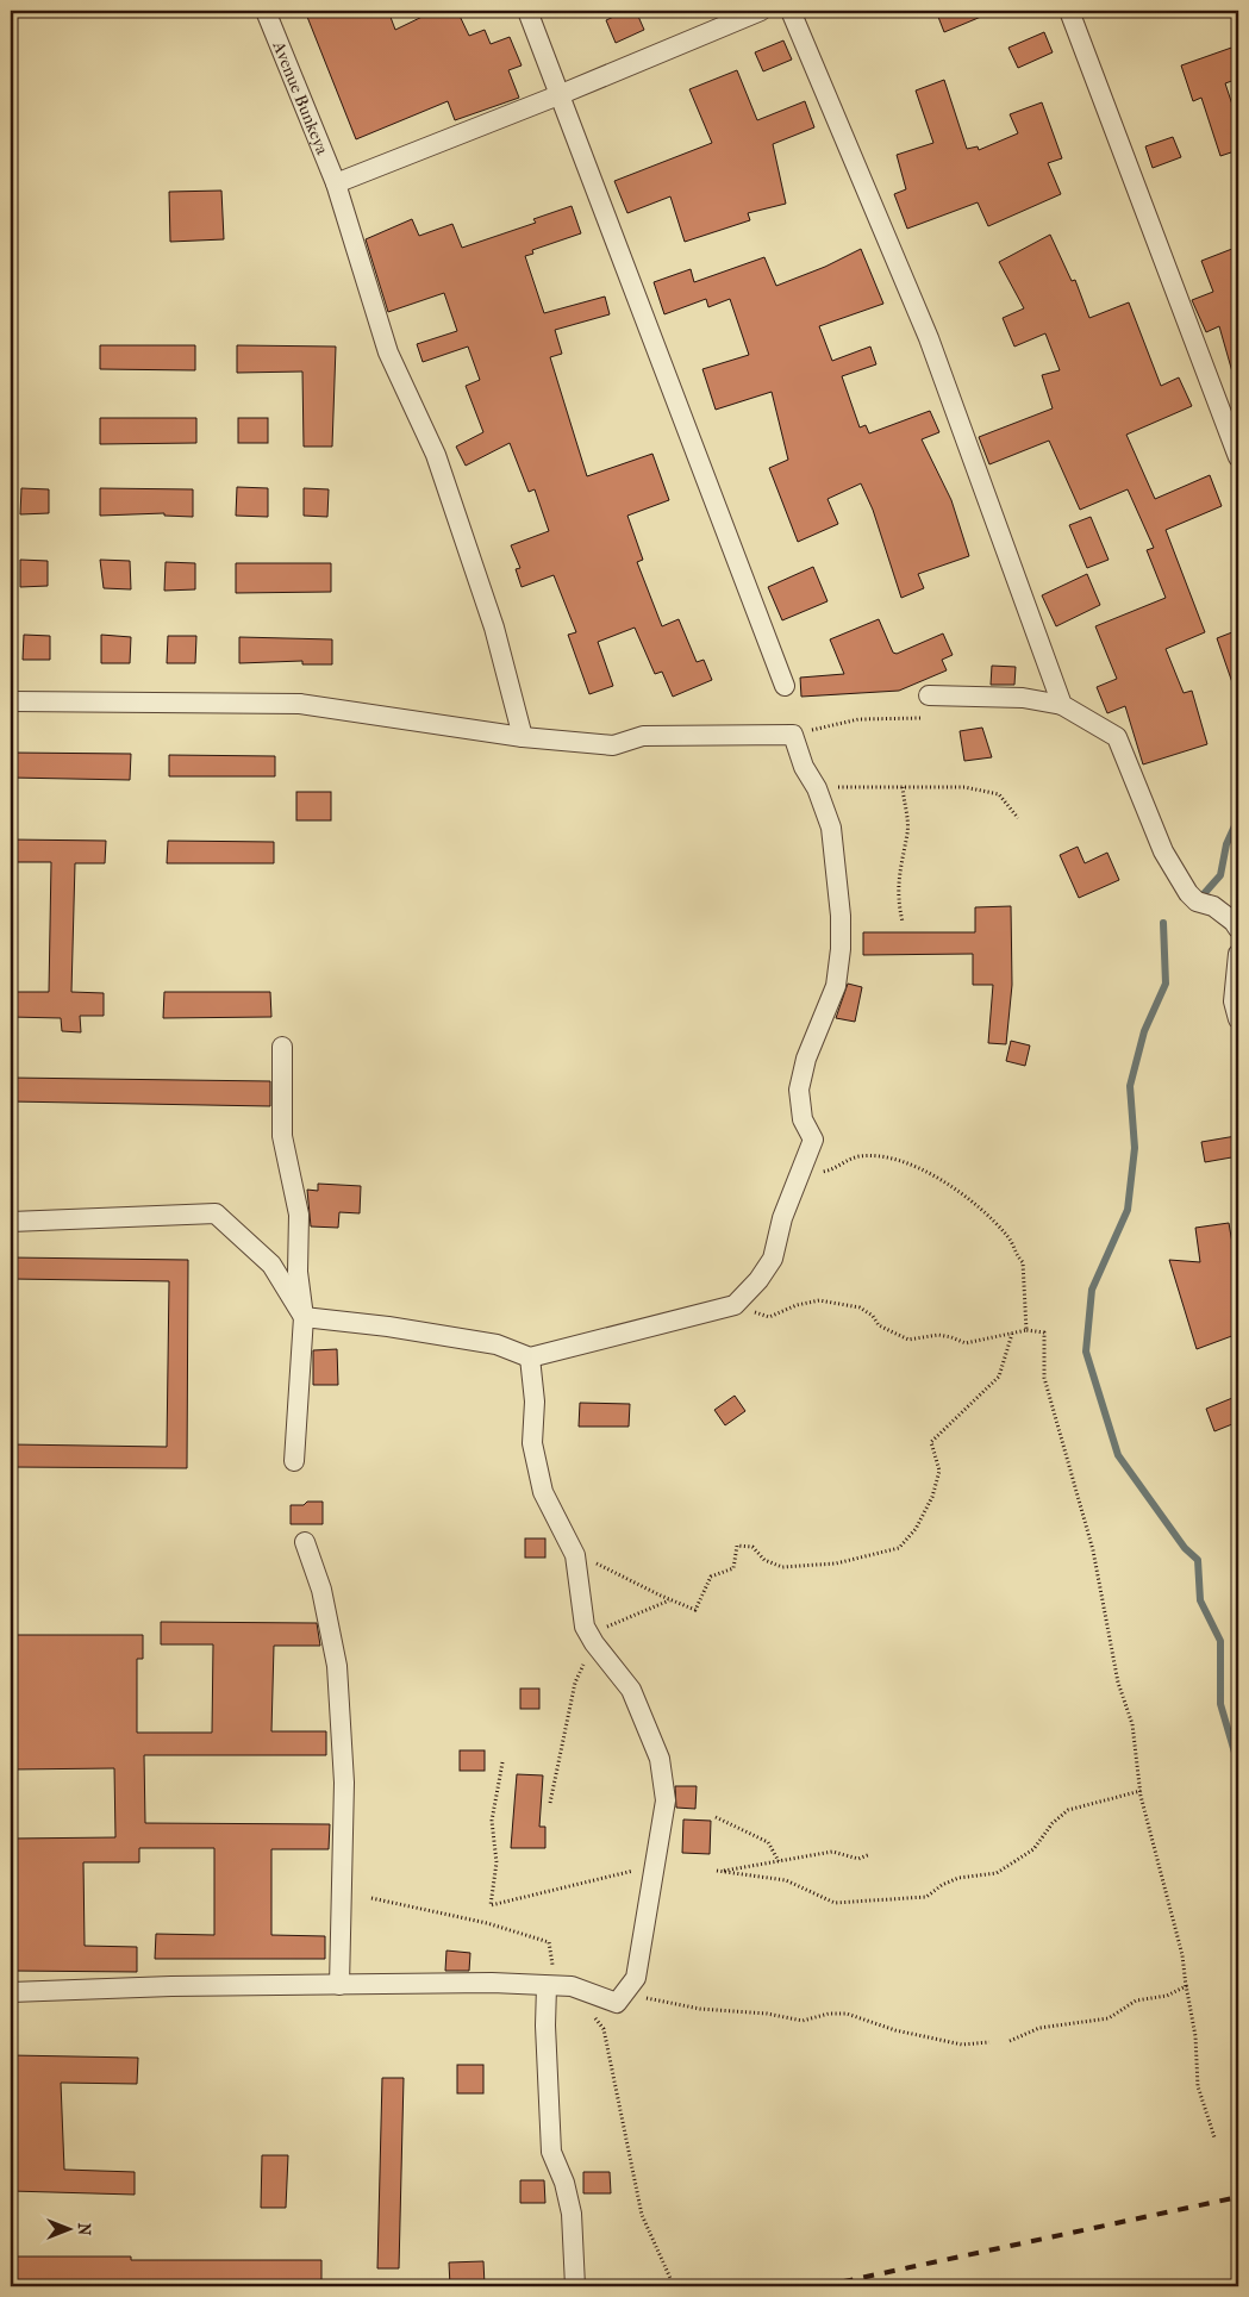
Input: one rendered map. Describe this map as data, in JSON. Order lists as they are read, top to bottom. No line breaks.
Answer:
{"streets":{"street":["Avenue Bunkeya"]},"north":"right"}
